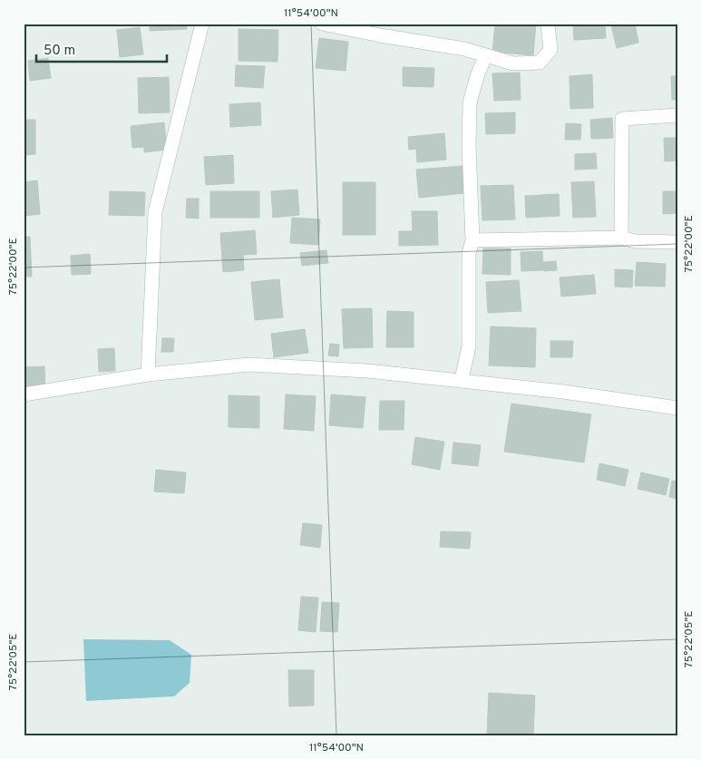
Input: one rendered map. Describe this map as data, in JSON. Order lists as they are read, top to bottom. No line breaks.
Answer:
{"scale_bar":"50 m","coordinates":["11°54'00\"N","75°22'00\"E","75°22'05\"E"]}
